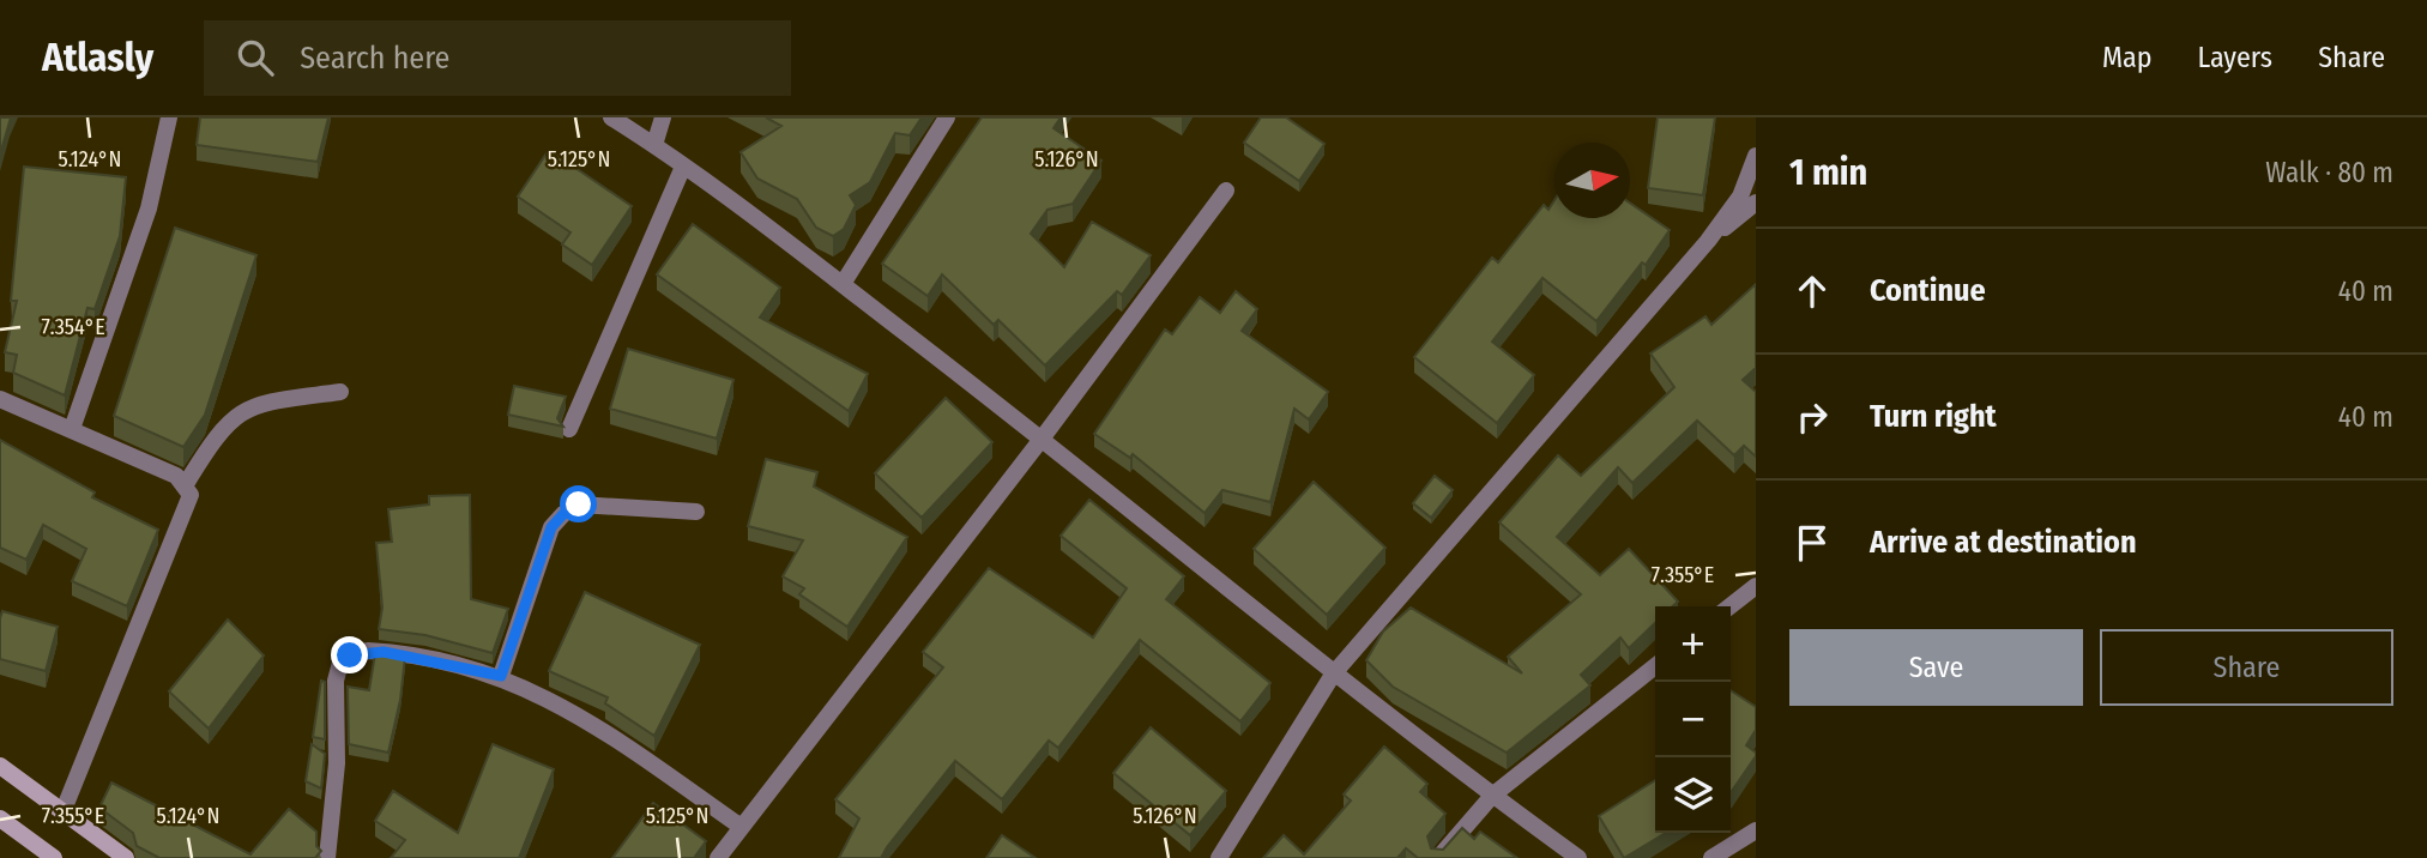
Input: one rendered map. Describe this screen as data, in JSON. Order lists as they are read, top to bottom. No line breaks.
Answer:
{"north":"right","page":{"header":"Atlasly","search":"Search here","nav":["Map","Layers","Share"],"heading":["1 min","Walk · 80 m"],"list":[["Continue","40 m"],["Turn right","40 m"],"Arrive at destination"],"buttons":["Save","Share"],"map_buttons":["+","−"]},"coordinates":["5.124°N","5.125°N","5.126°N","7.354°E","7.355°E"]}
